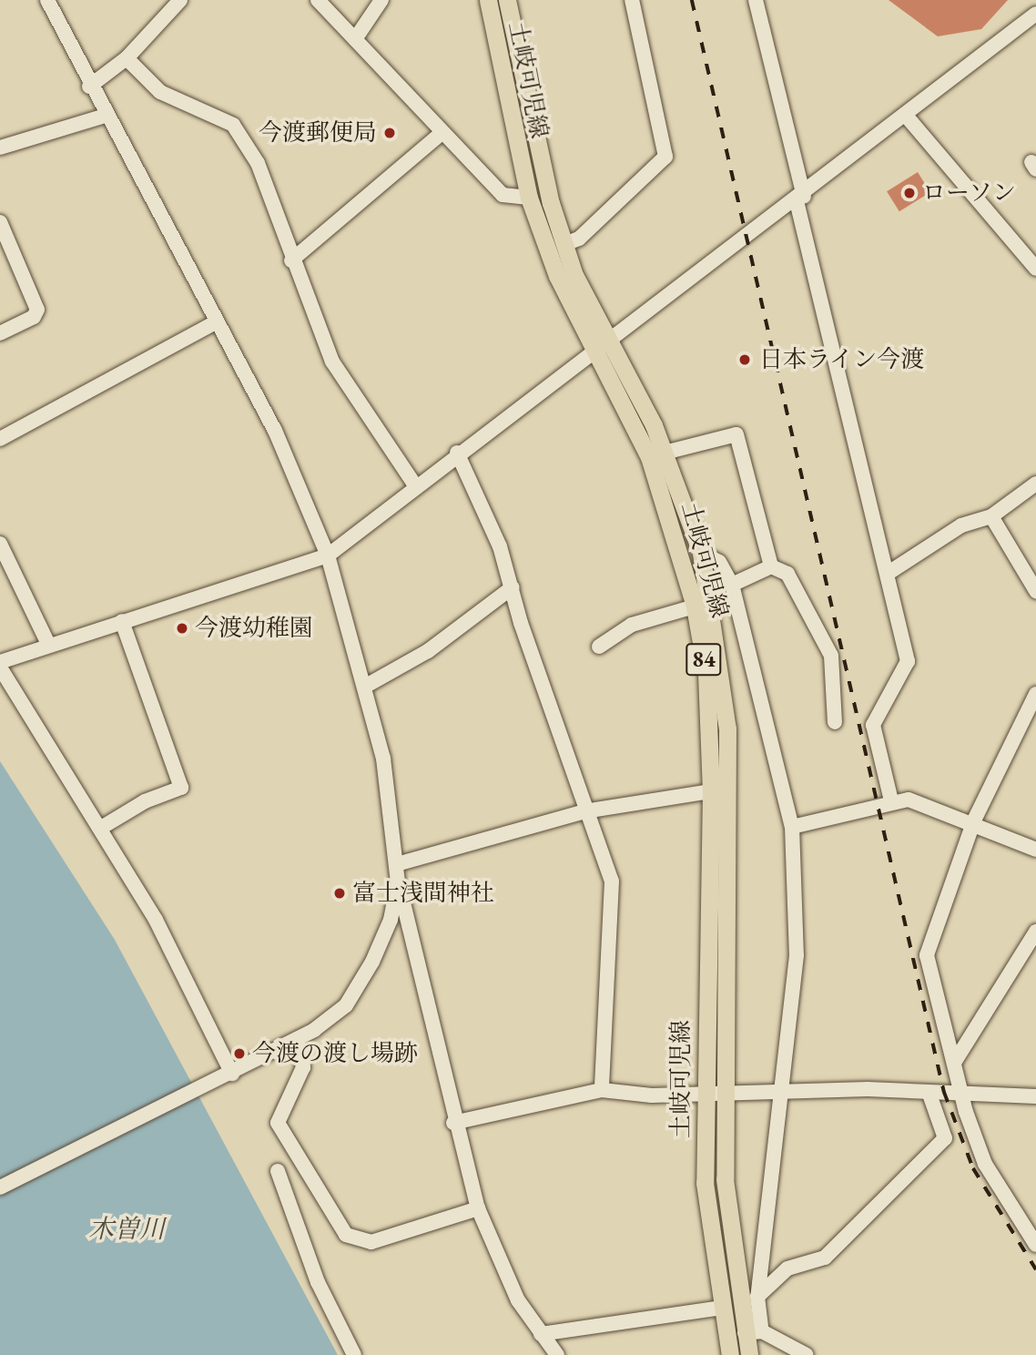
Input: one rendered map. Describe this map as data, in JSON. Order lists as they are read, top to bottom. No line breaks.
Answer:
{"streets":{"main road":["土岐可児線","84"]},"water":["木曽川"],"places":["今渡郵便局","ローソン","日本ライン今渡","今渡幼稚園","富士浅間神社","今渡の渡し場跡"]}
